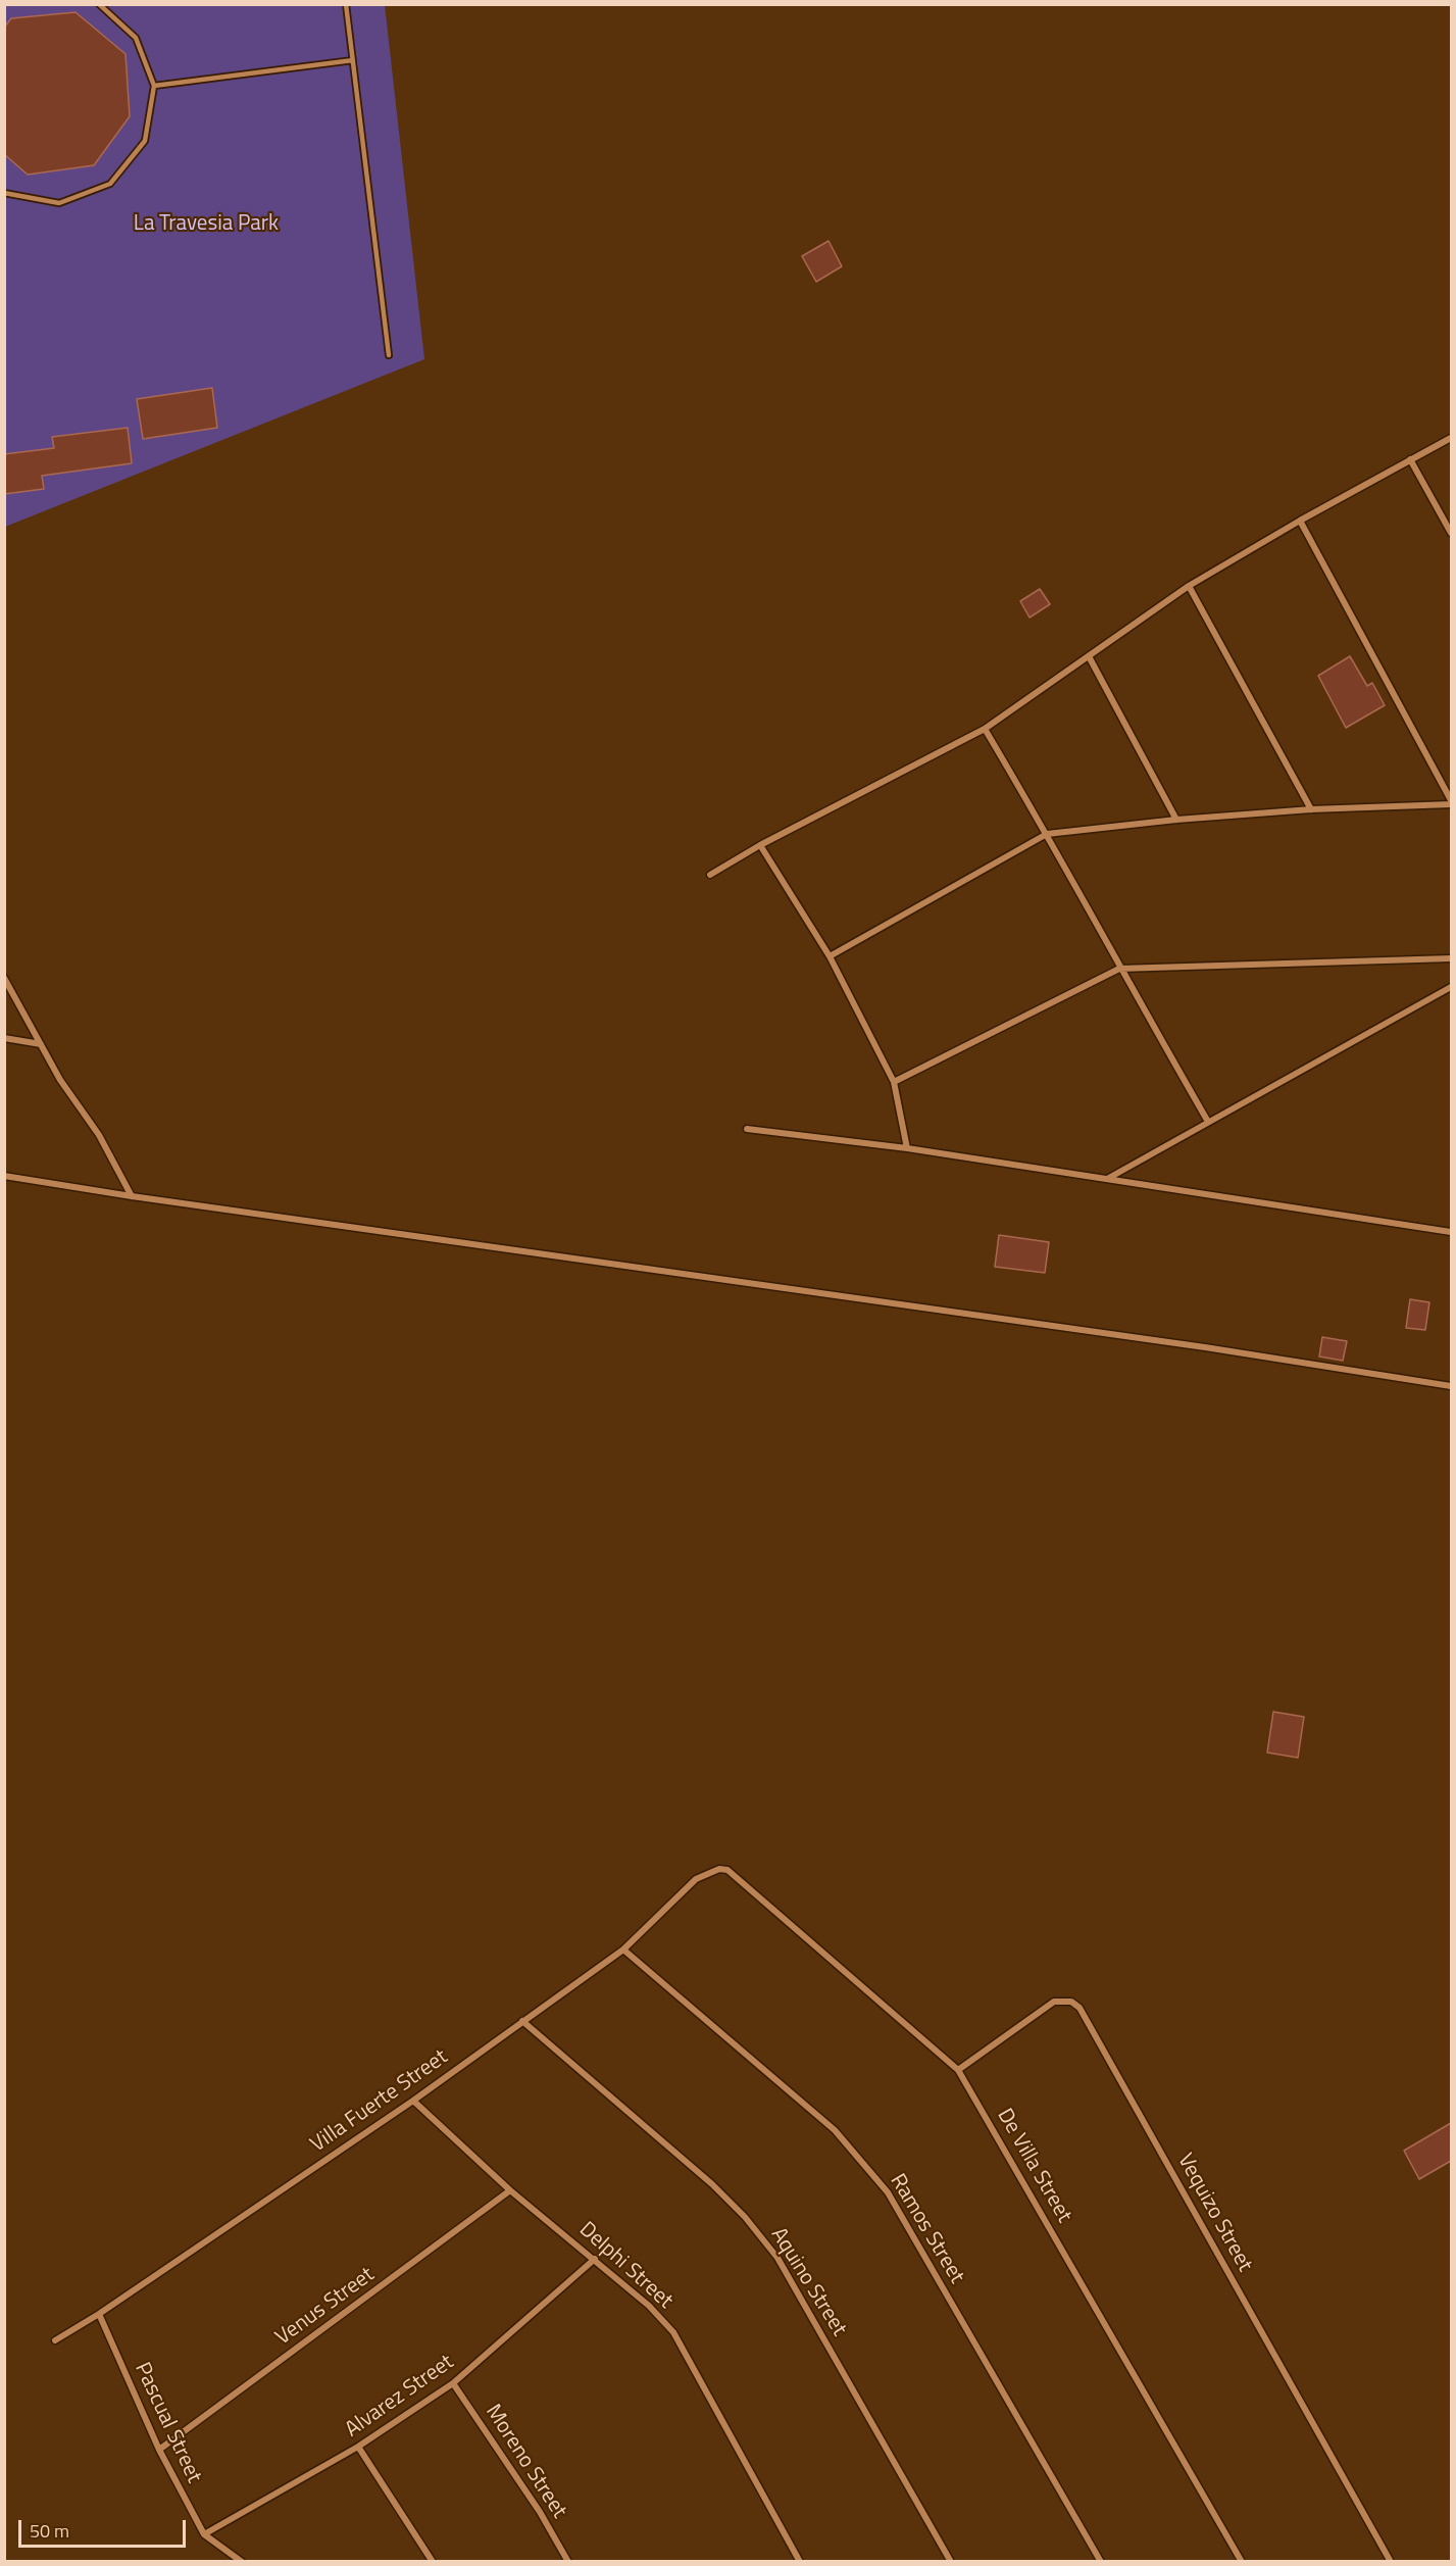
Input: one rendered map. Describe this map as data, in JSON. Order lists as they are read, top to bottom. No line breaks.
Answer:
{"streets":{"street":["Villa Fuerte Street","De Villa Street","Vequizo Street","Ramos Street","Delphi Street","Aquino Street","Venus Street","Alvarez Street","Pascual Street","Moreno Street"]},"crossings":[["Villa Fuerte Street","De Villa Street"],["Villa Fuerte Street","Ramos Street"],["Villa Fuerte Street","Delphi Street"],["Villa Fuerte Street","Aquino Street"],["Villa Fuerte Street","Pascual Street"],["De Villa Street","Vequizo Street"],["Delphi Street","Venus Street"],["Delphi Street","Alvarez Street"],["Venus Street","Pascual Street"],["Alvarez Street","Pascual Street"],["Alvarez Street","Moreno Street"]],"parks":["La Travesia Park"],"scale_bar":"50 m"}
